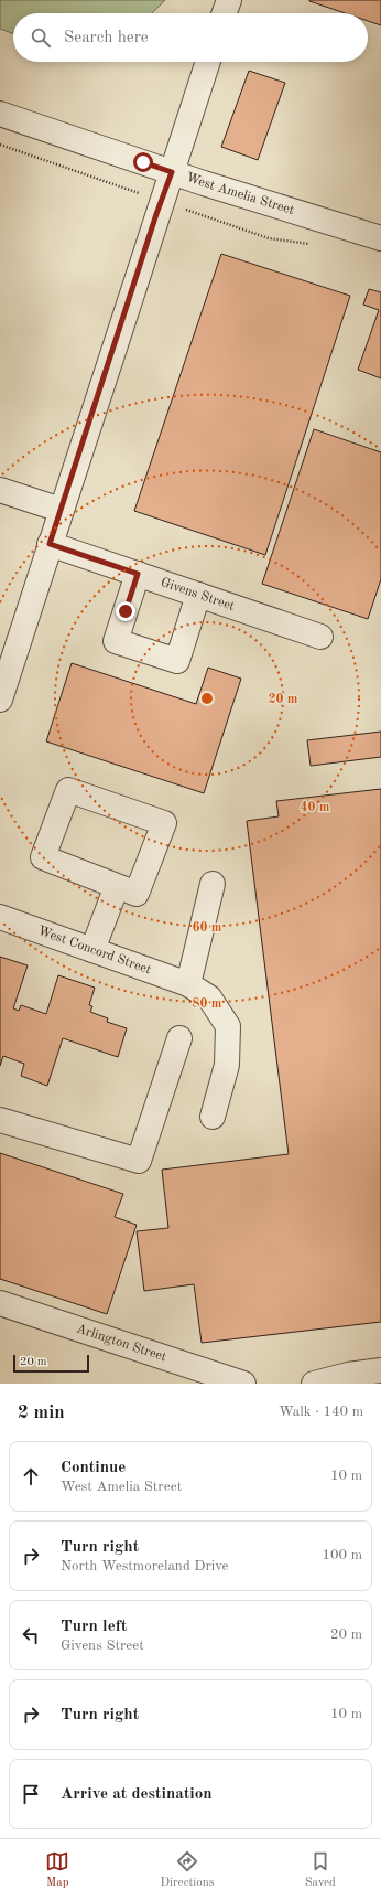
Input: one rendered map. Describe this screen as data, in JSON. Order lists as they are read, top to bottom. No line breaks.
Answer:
{"streets":{"street":["West Amelia Street","Givens Street","West Concord Street","Arlington Street"]},"scale_bar":"20 m","page":{"search":"Search here","scale":"20 m","heading":["2 min","Walk · 140 m"],"list":[["Continue","West Amelia Street","10 m"],["Turn right","North Westmoreland Drive","100 m"],["Turn left","Givens Street","20 m"],["Turn right","10 m"],"Arrive at destination"],"nav":["Map","Directions","Saved"]},"rings":["20 m","40 m","60 m","80 m"]}
